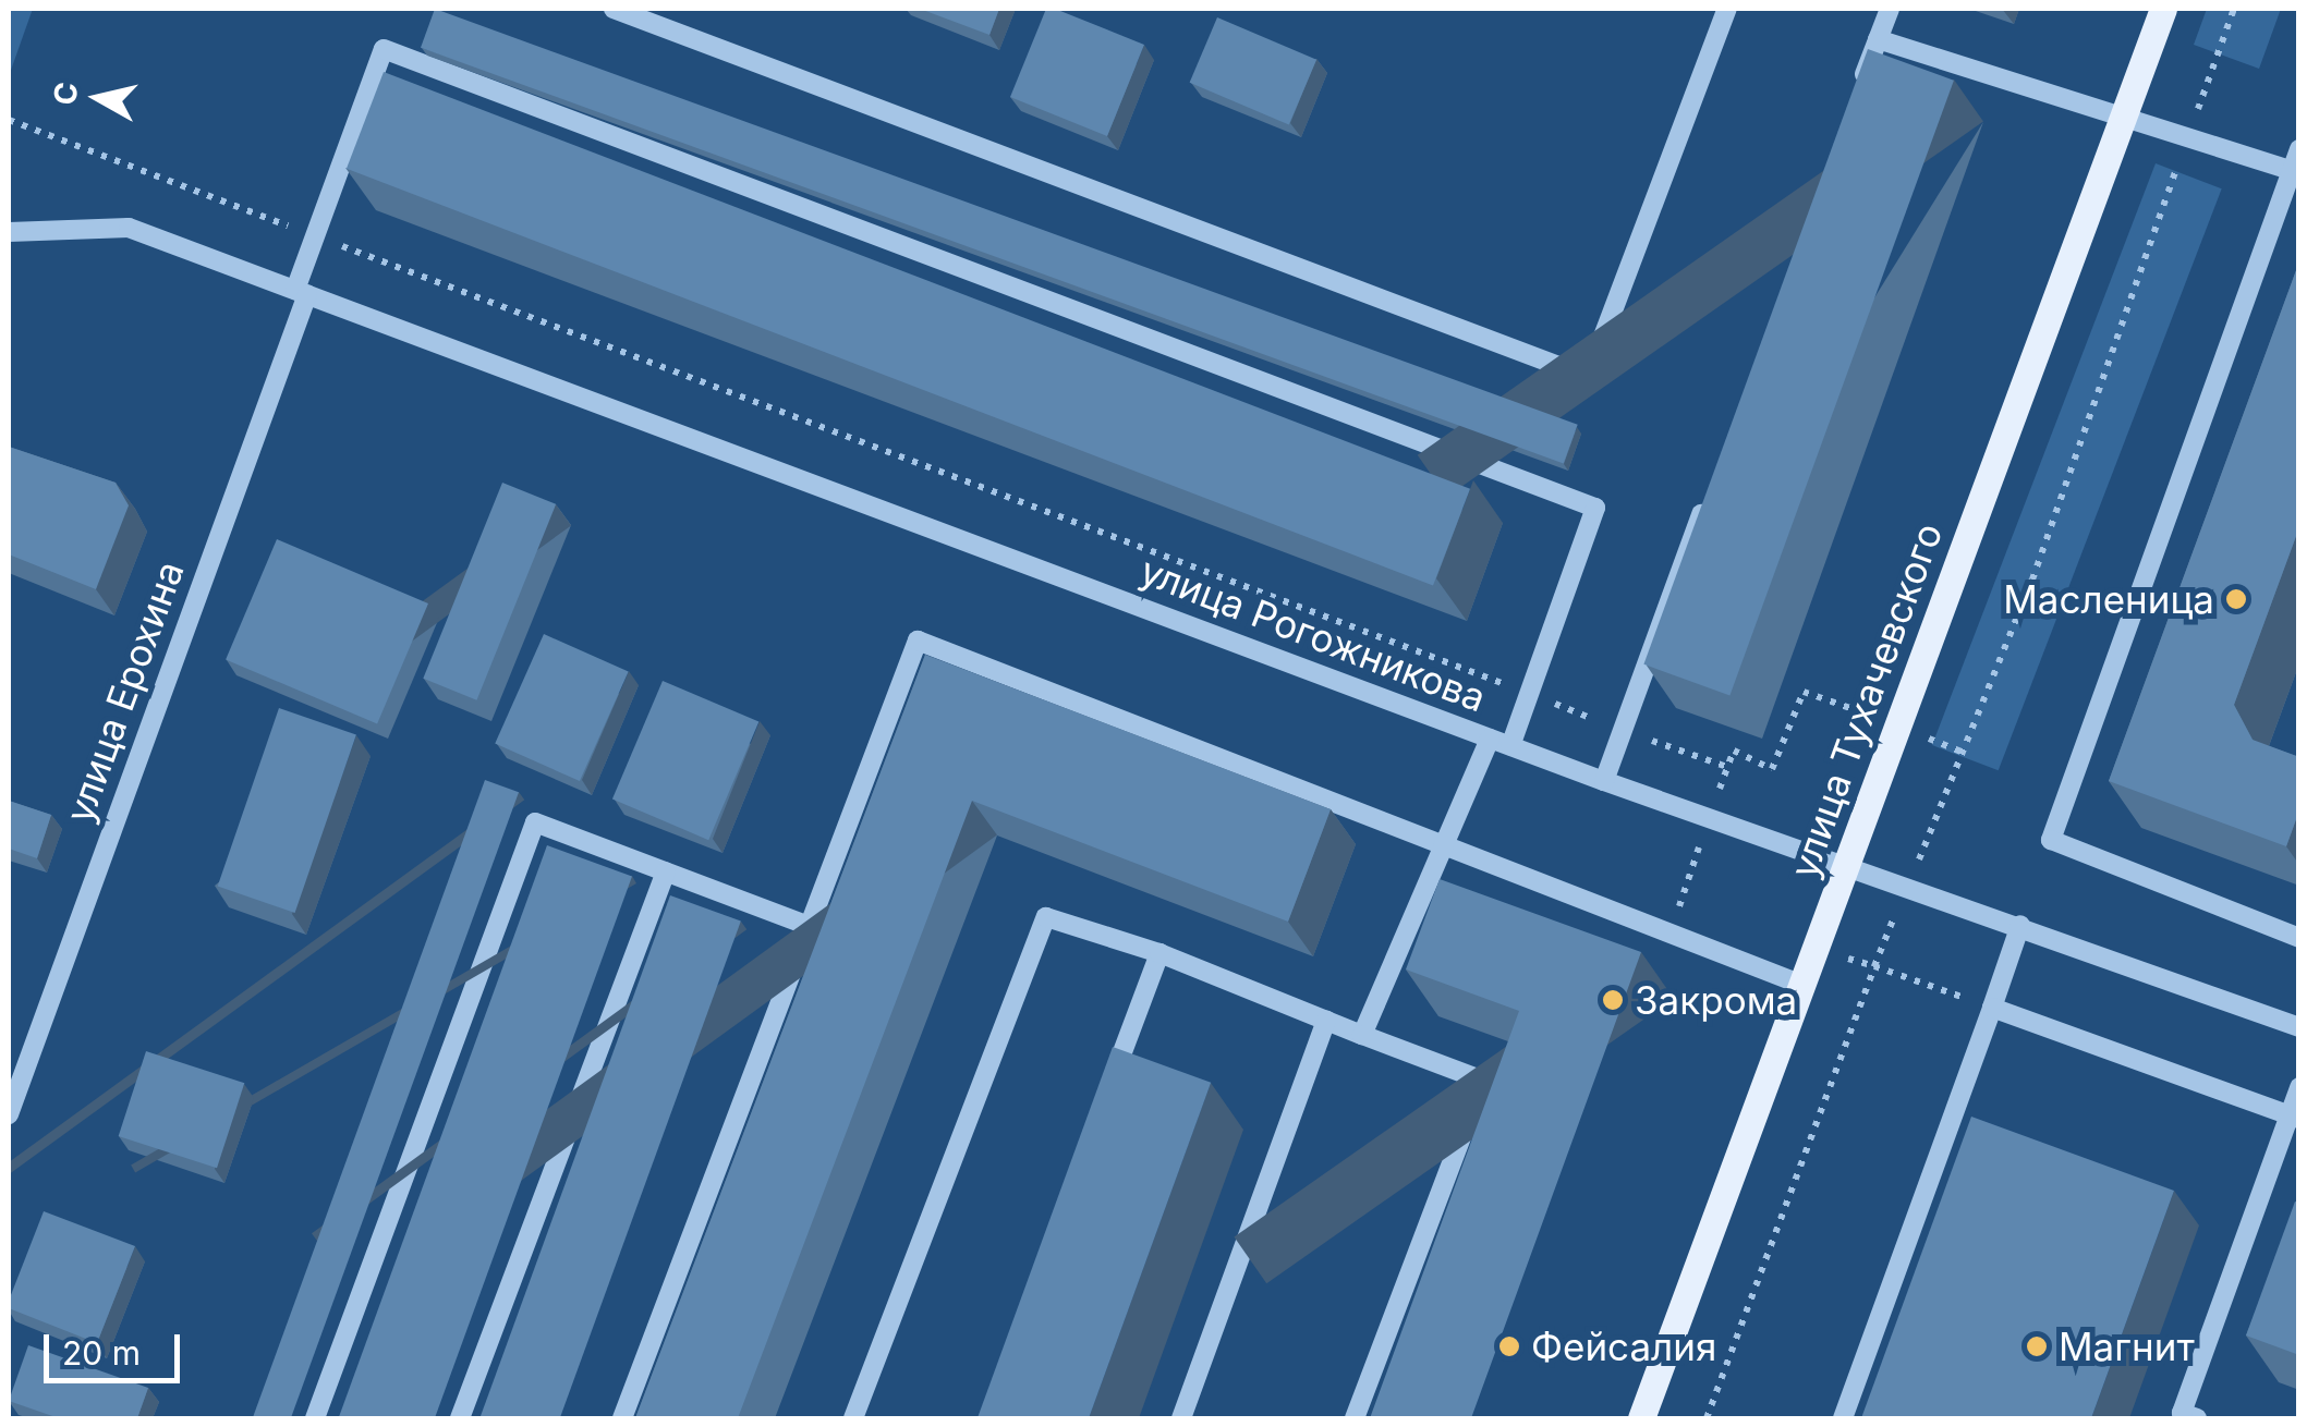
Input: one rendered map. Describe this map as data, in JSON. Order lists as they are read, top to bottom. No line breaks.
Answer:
{"streets":{"main road":["улица Тухачевского"],"street":["улица Рогожникова","улица Ерохина"]},"crossings":[["улица Рогожникова","улица Ерохина"],["улица Рогожникова","улица Тухачевского"]],"places":["Масленица","Закрома","Фейсалия","Магнит"],"scale_bar":"20 m","north":"left"}
